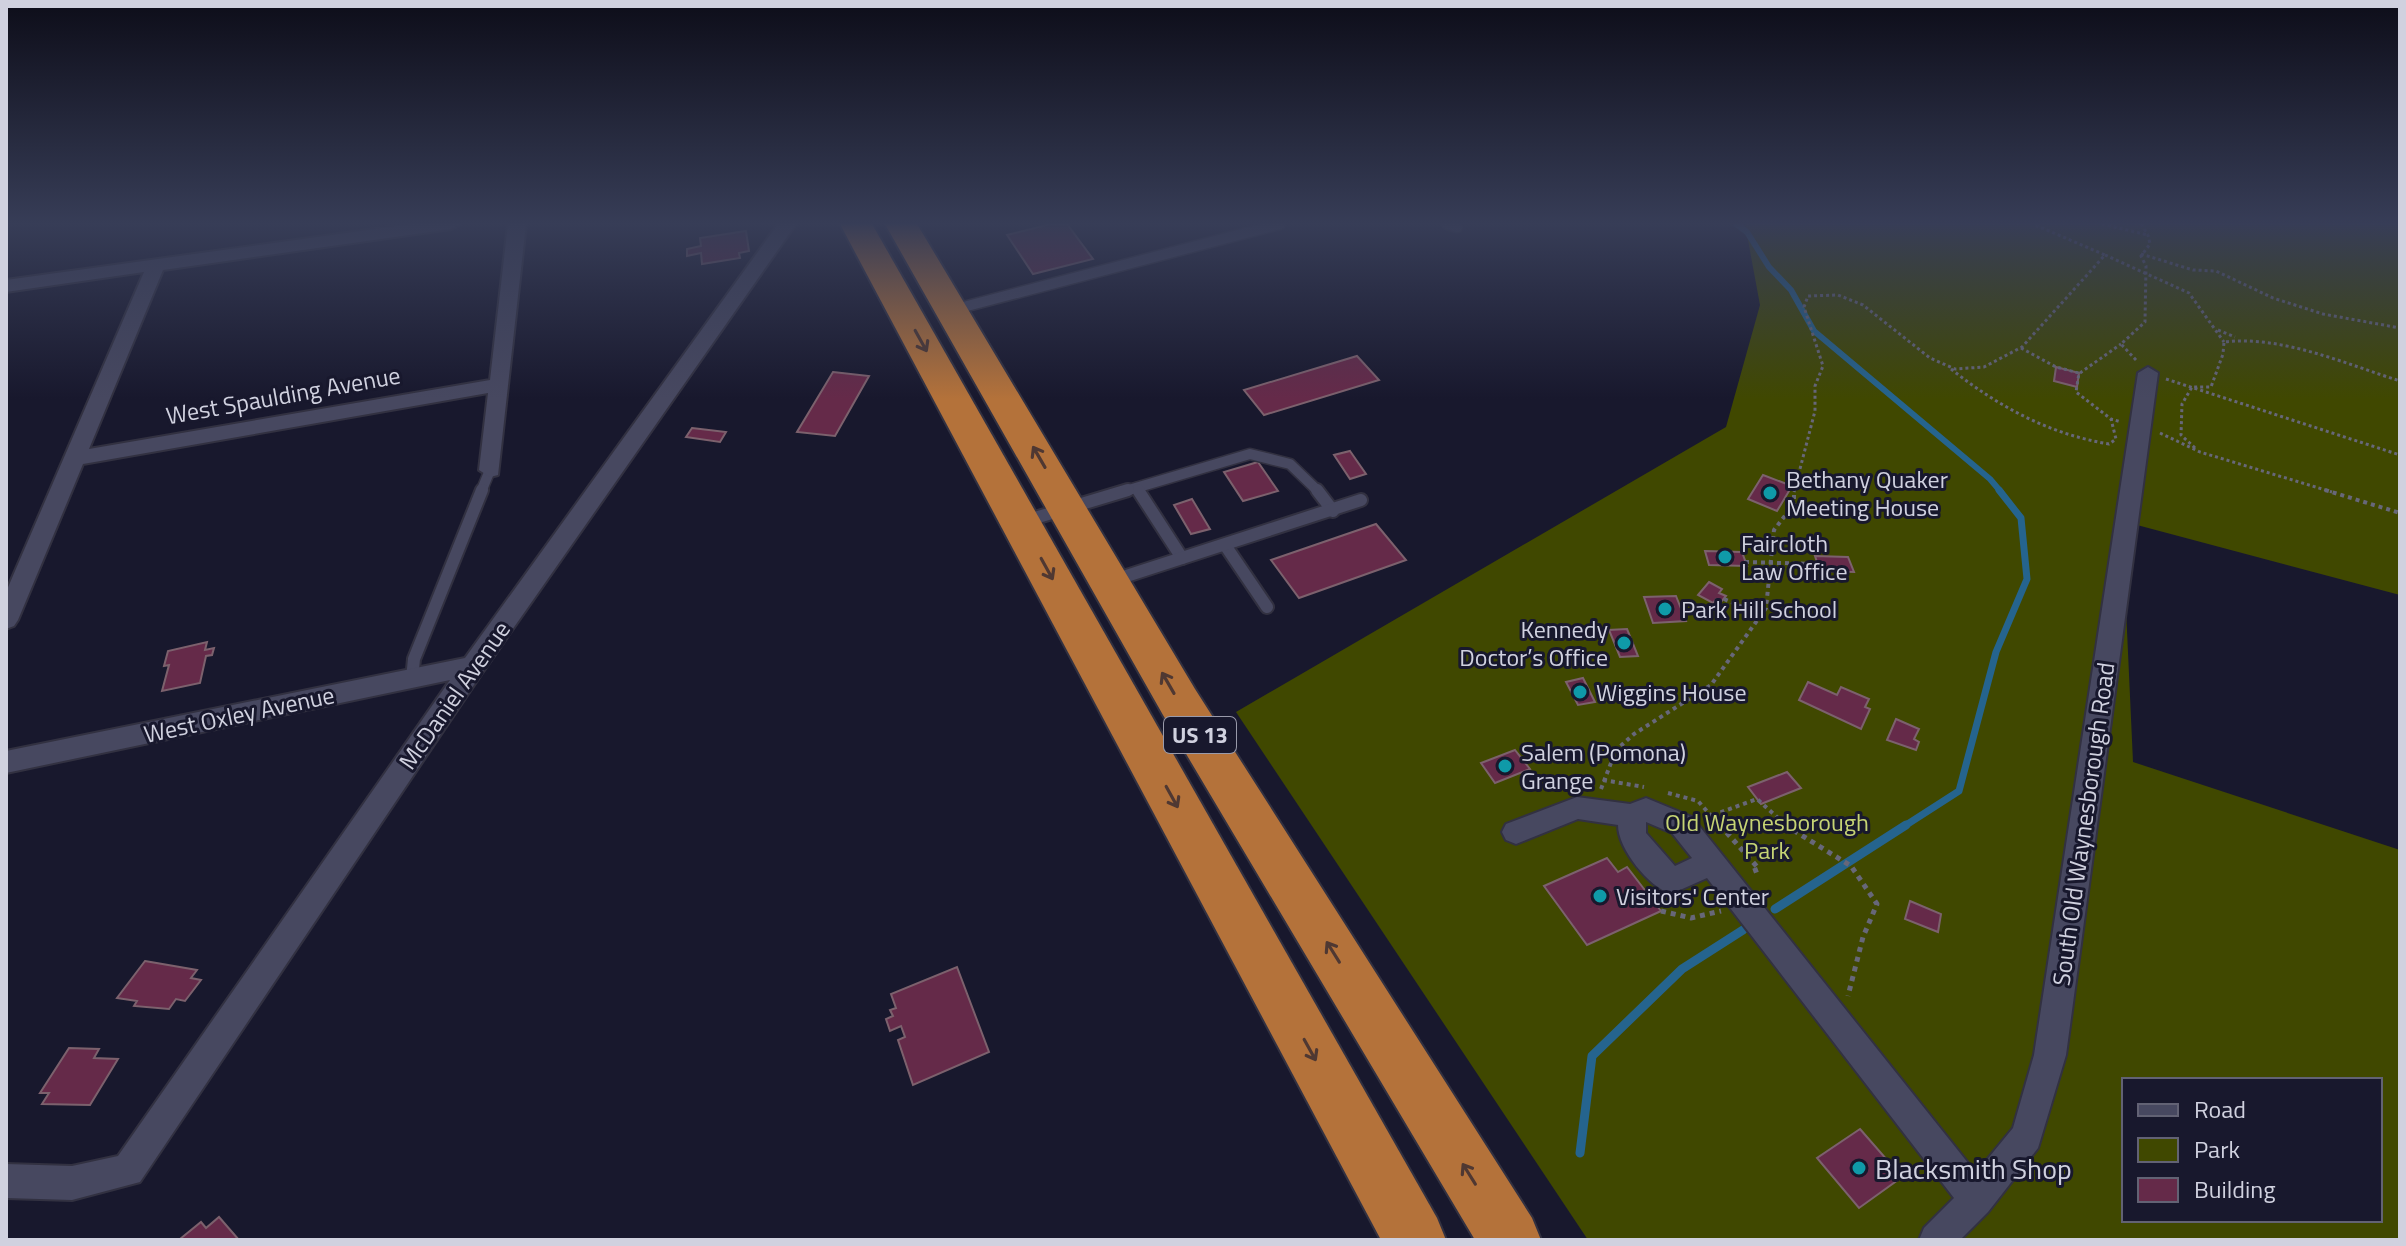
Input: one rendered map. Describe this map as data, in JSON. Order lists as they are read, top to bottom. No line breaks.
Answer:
{"streets":{"highway":["US 13"],"street":["West Spaulding Avenue","McDaniel Avenue","West Oxley Avenue","South Old Waynesborough Road"]},"crossings":[["McDaniel Avenue","West Oxley Avenue"]],"parks":["Old Waynesborough Park"],"places":["Bethany Quaker Meeting House","Faircloth Law Office","Park Hill School","Kennedy Doctor’s Office","Wiggins House","Salem (Pomona) Grange","Visitors' Center","Blacksmith Shop"],"legend":["Road","Park","Building"]}
